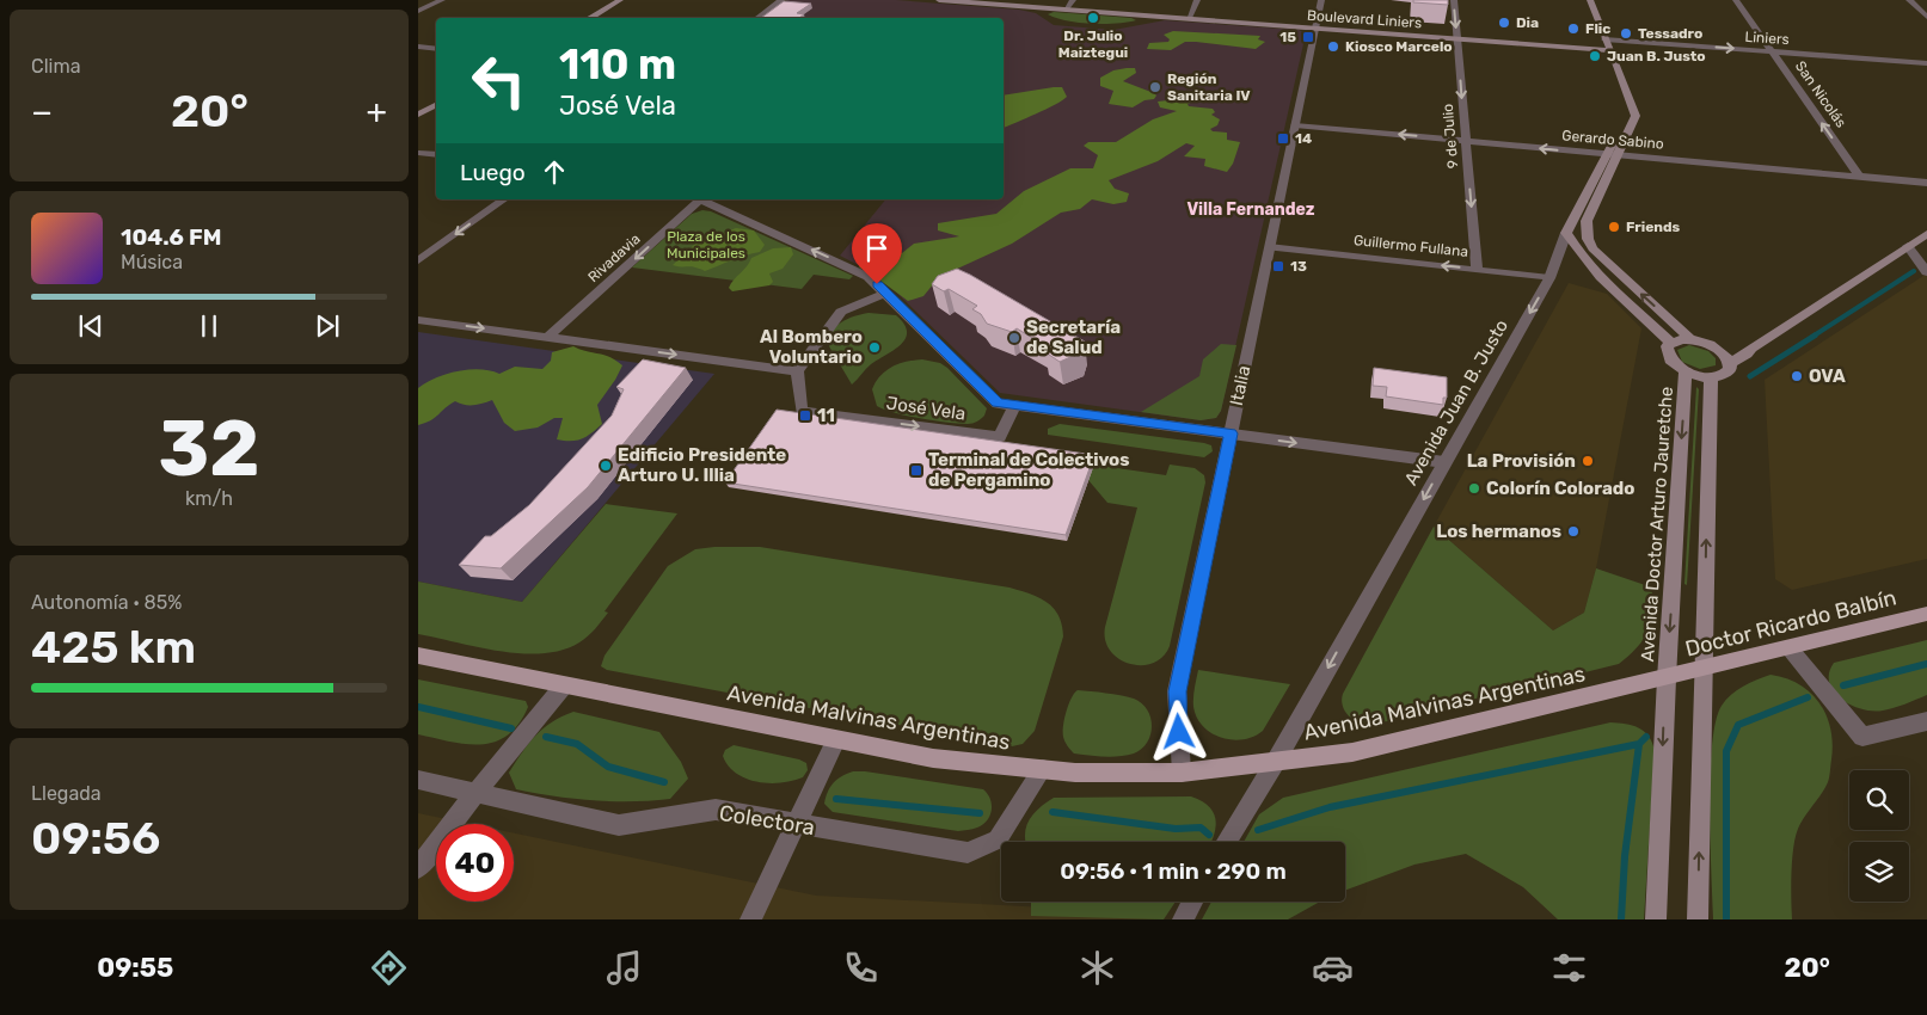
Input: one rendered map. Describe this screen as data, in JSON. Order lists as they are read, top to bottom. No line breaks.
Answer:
{"streets":{"main road":["Boulevard Liniers","Avenida Juan B. Justo","Avenida Doctor Arturo Jauretche","Doctor Ricardo Balbín","Avenida Malvinas Argentinas"],"street":["Liniers","San Nicolás","9 de Julio","Gerardo Sabino","Guillermo Fullana","Rivadavia","Italia","José Vela","Colectora"]},"crossings":[["Boulevard Liniers","9 de Julio"],["Boulevard Liniers","Italia"],["Boulevard Liniers","Avenida Juan B. Justo"],["Liniers","San Nicolás"],["Liniers","Avenida Juan B. Justo"],["San Nicolás","Gerardo Sabino"],["9 de Julio","Gerardo Sabino"],["9 de Julio","Guillermo Fullana"],["Gerardo Sabino","Italia"],["Gerardo Sabino","Avenida Juan B. Justo"],["Guillermo Fullana","Italia"],["Guillermo Fullana","Avenida Juan B. Justo"],["Italia","Avenida Malvinas Argentinas"],["Avenida Juan B. Justo","Avenida Malvinas Argentinas"],["Avenida Doctor Arturo Jauretche","Doctor Ricardo Balbín"],["Avenida Doctor Arturo Jauretche","Avenida Malvinas Argentinas"],["Doctor Ricardo Balbín","Avenida Malvinas Argentinas"],["Avenida Malvinas Argentinas","Colectora"]],"one_way":["Liniers","San Nicolás","9 de Julio","Gerardo Sabino","Guillermo Fullana","Rivadavia","José Vela"],"districts":["Villa Fernandez"],"parks":["Plaza de los Municipales"],"places":{"other":["Dr. Julio Maiztegui","Dia","Flic","Tessadro","Kiosco Marcelo","Juan B. Justo","Región Sanitaria IV","Friends","Secretaría de Salud","Al Bombero Voluntario","OVA","La Provisión","Edificio Presidente Arturo U. Illia","Colorín Colorado","Los hermanos"],"transit":["15","14","13","11","Terminal de Colectivos de Pergamino"]},"page":{"tile":["Clima",["32","km/h"],["Autonomía · 85%","425 km"],["Llegada","09:56"]],"turn":["110 m","José Vela"],"heat":["−","20°","+"],"then":"Luego","song":["104.6 FM","Música"],"limit":"40","trip":"09:56 · 1 min · 290 m","tabs":["09:55","20°"]}}
